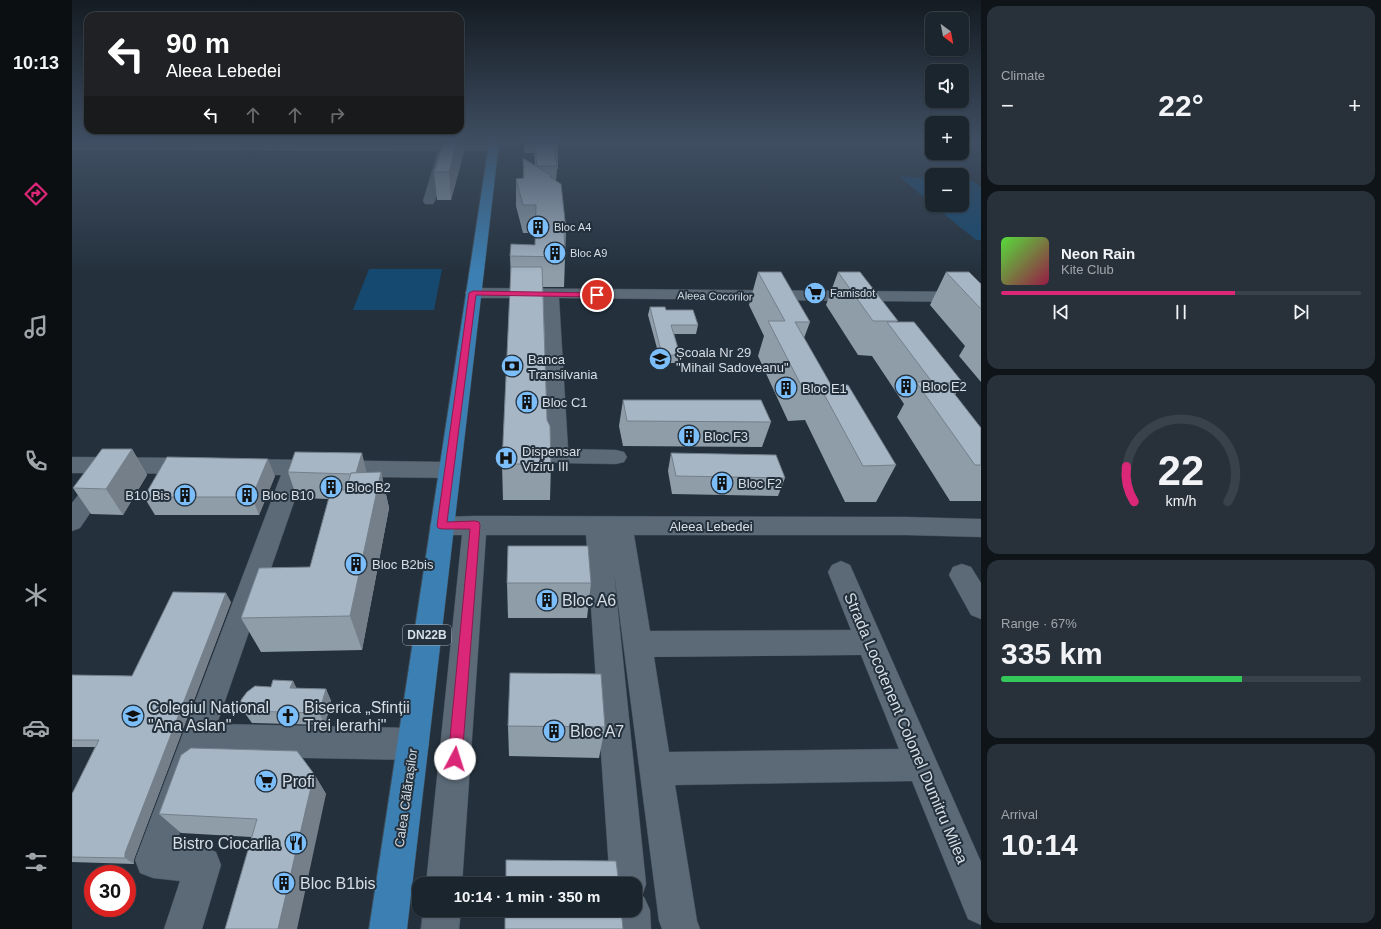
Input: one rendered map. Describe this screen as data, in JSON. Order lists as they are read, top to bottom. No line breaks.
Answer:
{"streets":{"main road":["DN22B","Calea Călărașilor"],"street":["Aleea Cocorilor","Aleea Lebedei","Strada Locotenent Colonel Dumitru Milea"]},"crossings":[["Aleea Cocorilor","Calea Călărașilor"],["Aleea Lebedei","Calea Călărașilor"]],"places":{"building":["Bloc A4","Bloc A9","Bloc E2","Bloc E1","Bloc C1","Bloc F3","Bloc F2","Bloc B2","B10 Bis","Bloc B10","Bloc B2bis","Bloc A6","Bloc A7","Bloc B1bis"],"supermarket":["Famisdot","Profi"],"school or university":["Școala Nr 29 \"Mihail Sadoveanu\"","Colegiul Național \"Ana Aslan\""],"bank":["Banca Transilvania"],"hospital":["Dispensar Viziru III"],"church":["Biserica „Sfinții Trei Ierarhi\""],"restaurant":["Bistro Ciocarlia"]},"north":"bottom right","page":{"tabs":"10:13","tile":["Climate",["Range · 67%","335 km"],["Arrival","10:14"]],"map_buttons":["+","−"],"turn":["90 m","Aleea Lebedei"],"heat":["−","22°","+"],"song":["Neon Rain","Kite Club"],"limit":"30","trip":"10:14 · 1 min · 350 m","gauge":["22","km/h"]}}
